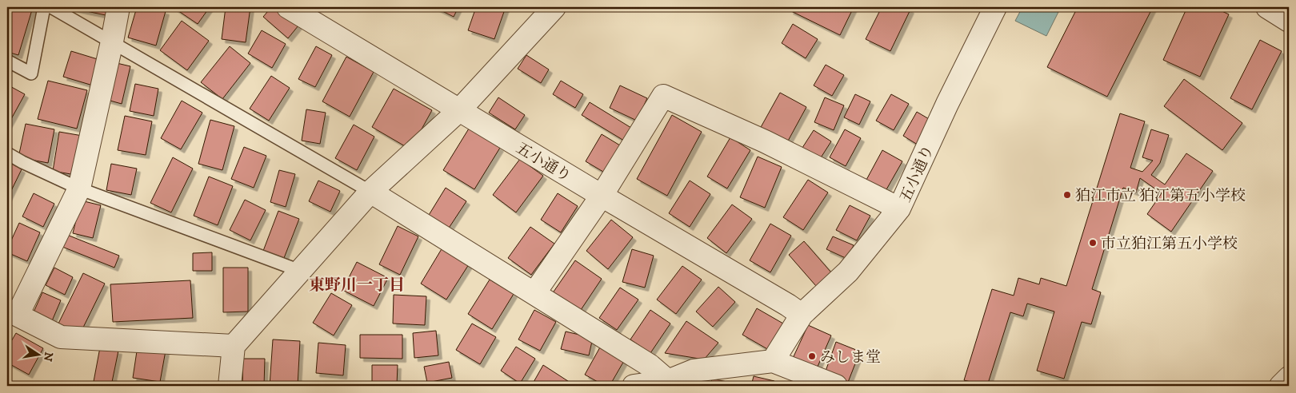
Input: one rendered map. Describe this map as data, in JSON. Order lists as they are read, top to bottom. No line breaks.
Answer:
{"streets":{"street":["五小通り"]},"districts":["東野川一丁目"],"places":["狛江市立 狛江第五小学校","市立狛江第五小学校","みしま堂"],"north":"right"}
